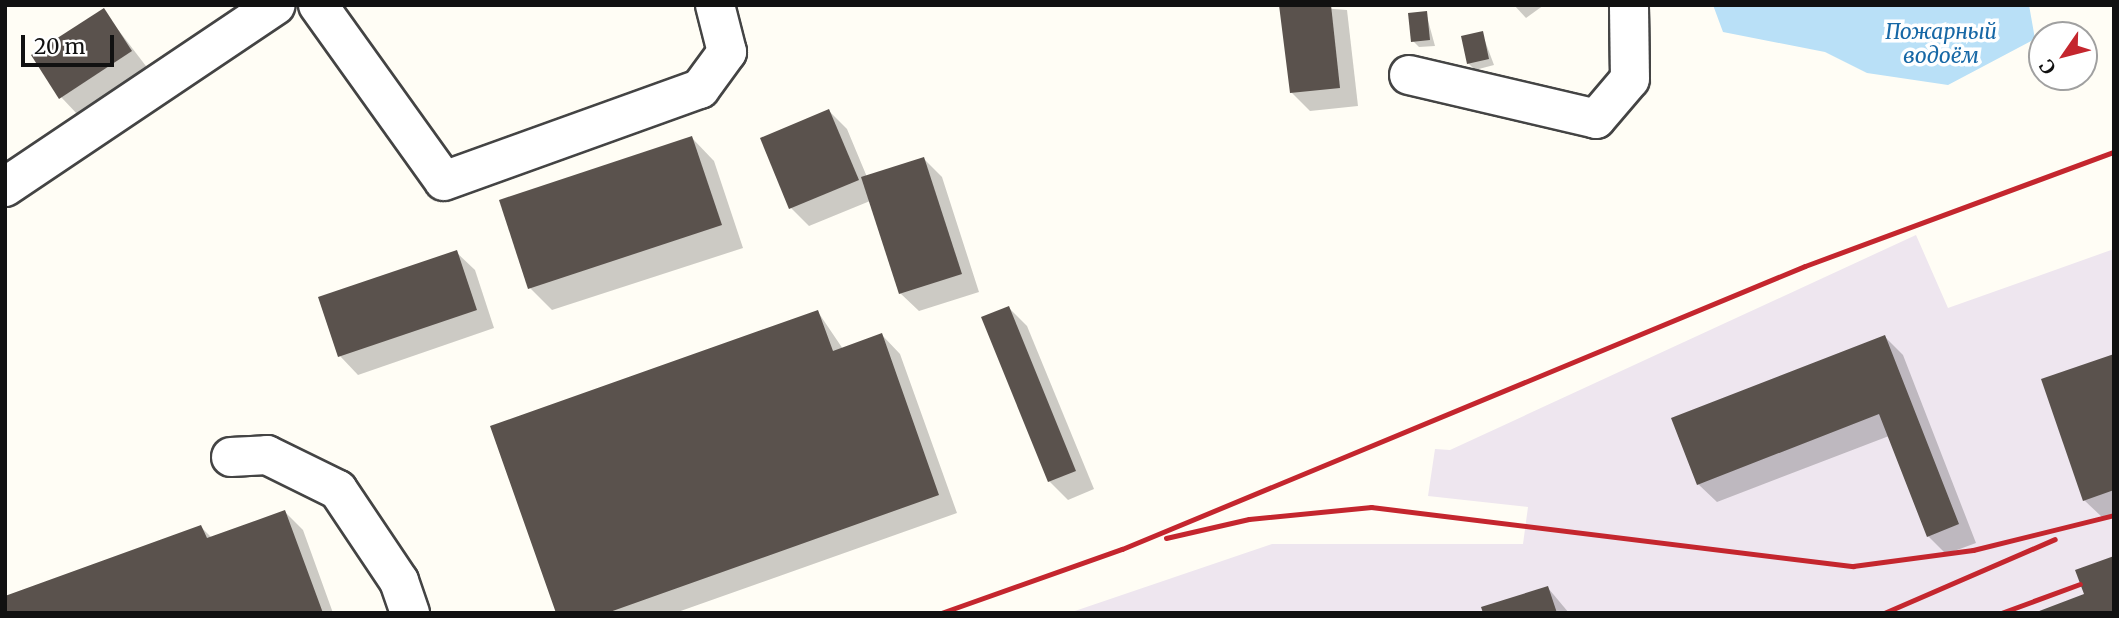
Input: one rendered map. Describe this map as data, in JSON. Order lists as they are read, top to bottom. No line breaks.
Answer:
{"water":["Пожарный водоём"],"scale_bar":"20 m","north":"bottom left"}
